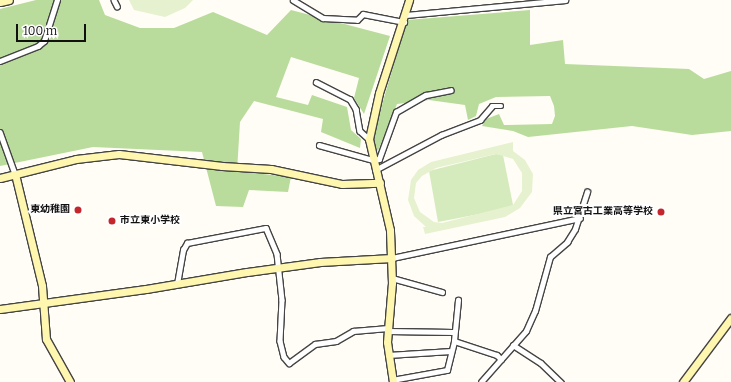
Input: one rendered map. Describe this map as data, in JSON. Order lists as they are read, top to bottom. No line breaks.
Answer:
{"places":["東幼稚園","県立宮古工業高等学校","市立東小学校"],"scale_bar":"100 m"}
